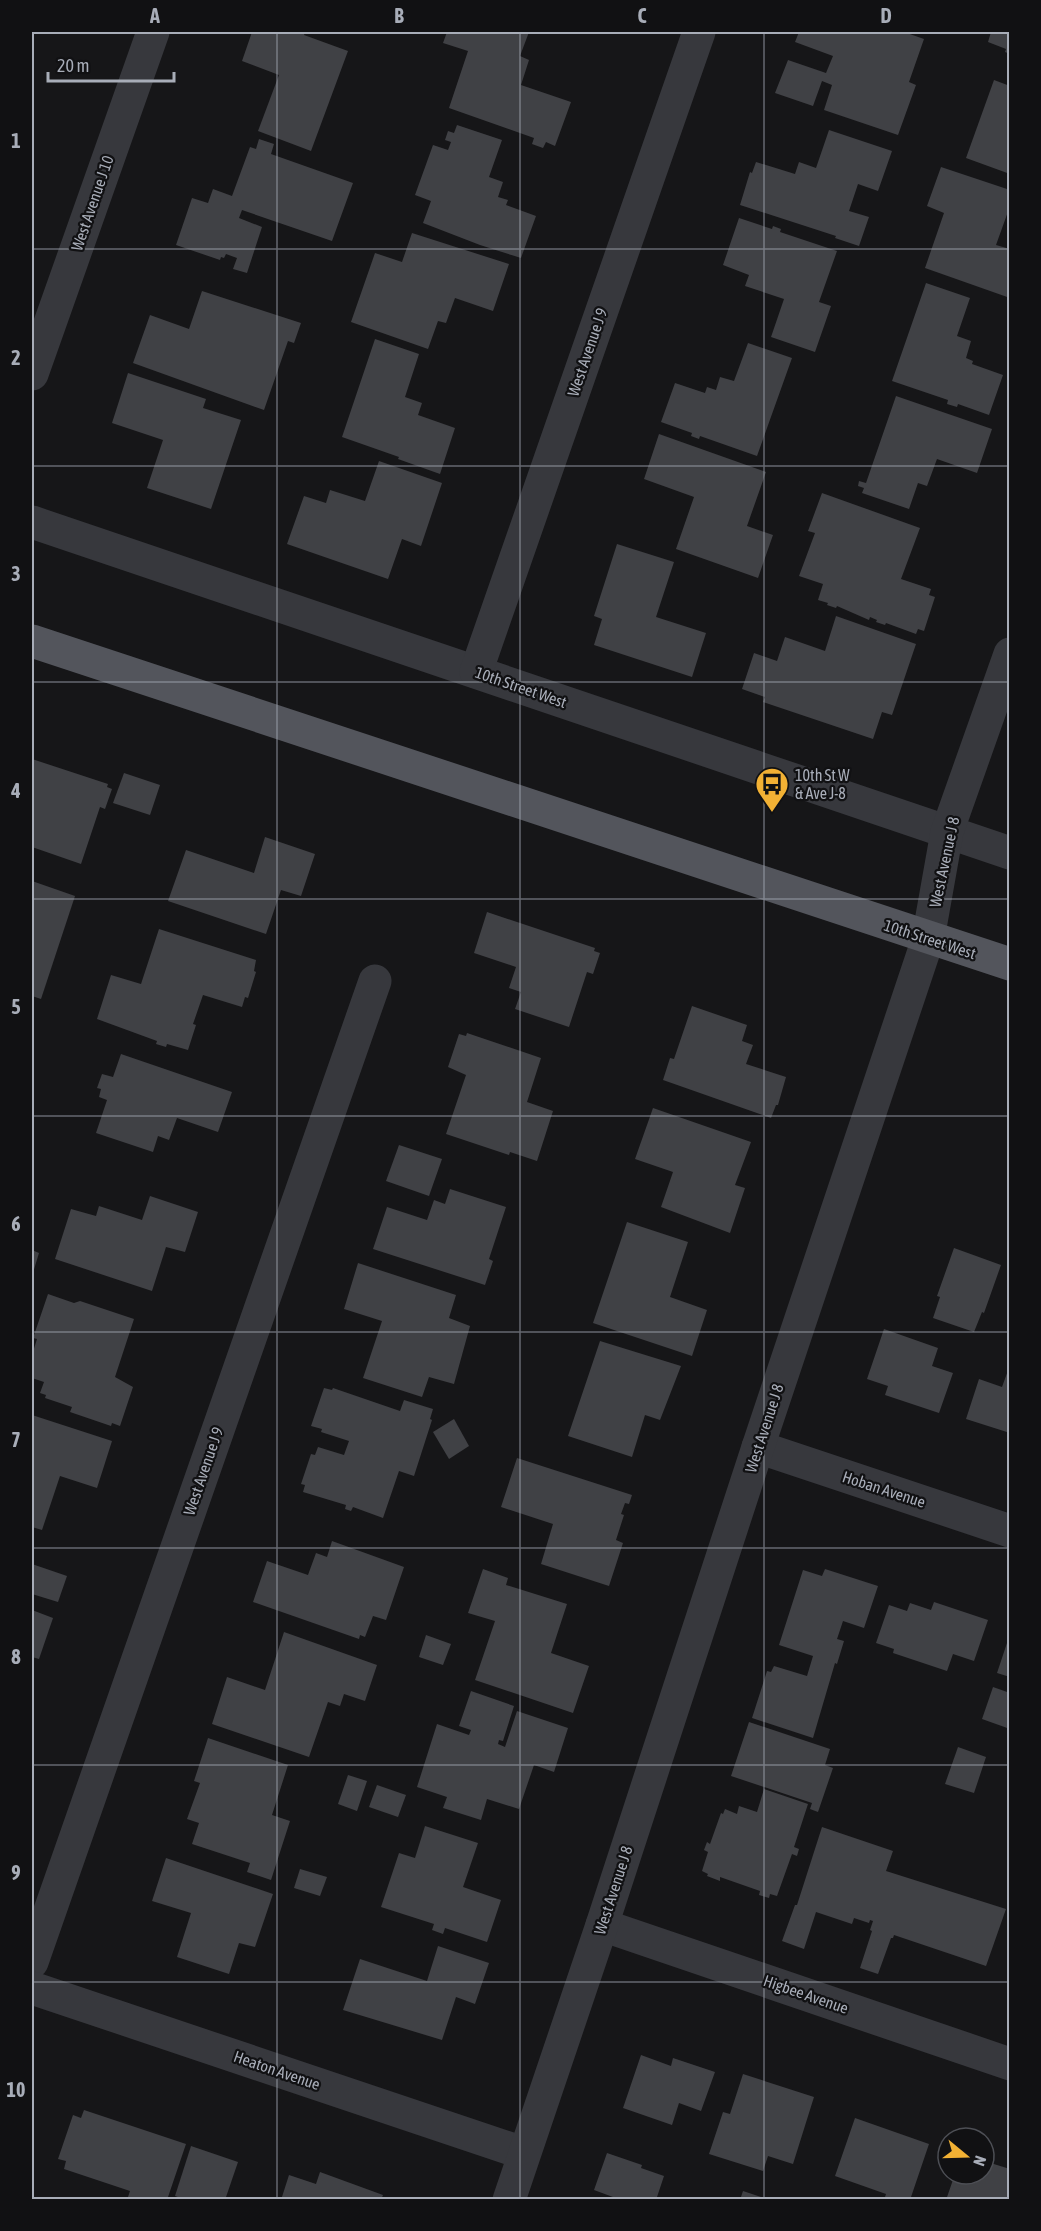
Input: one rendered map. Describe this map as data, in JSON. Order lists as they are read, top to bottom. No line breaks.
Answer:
{"streets":{"main road":["10th Street West"],"street":["West Avenue J 10","West Avenue J 9","West Avenue J 8","Hoban Avenue","Higbee Avenue","Heaton Avenue"]},"crossings":[["West Avenue J 9","10th Street West"],["10th Street West","West Avenue J 8"],["West Avenue J 8","Hoban Avenue"],["West Avenue J 8","Higbee Avenue"],["West Avenue J 8","Heaton Avenue"]],"places":{"bus stop":["10th St W & Ave J-8"]},"scale_bar":"20 m","north":"right","grid":{"columns":["A","B","C","D"],"rows":["1","2","3","4","5","6","7","8","9","10"]}}
